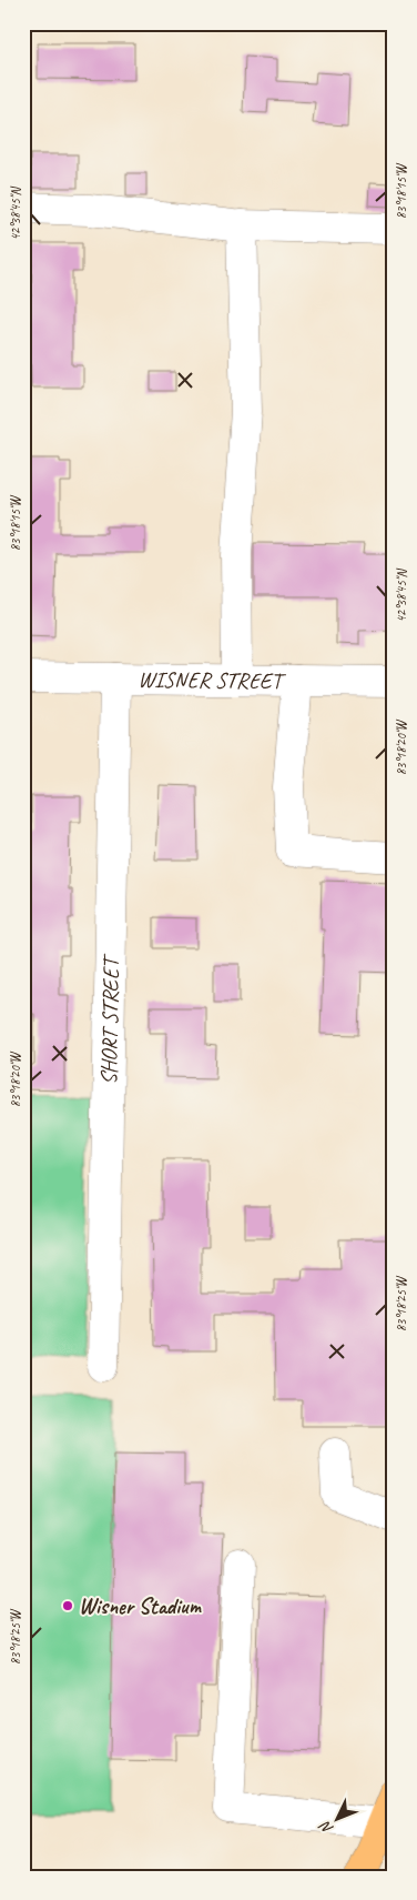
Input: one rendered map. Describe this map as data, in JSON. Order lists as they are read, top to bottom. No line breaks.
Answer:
{"streets":{"street":["WISNER STREET","SHORT STREET"]},"crossings":[["WISNER STREET","SHORT STREET"]],"places":["Wisner Stadium"],"north":"bottom left","coordinates":["83°18'15\"W","42°38'45\"N","83°18'20\"W","83°18'25\"W"]}
